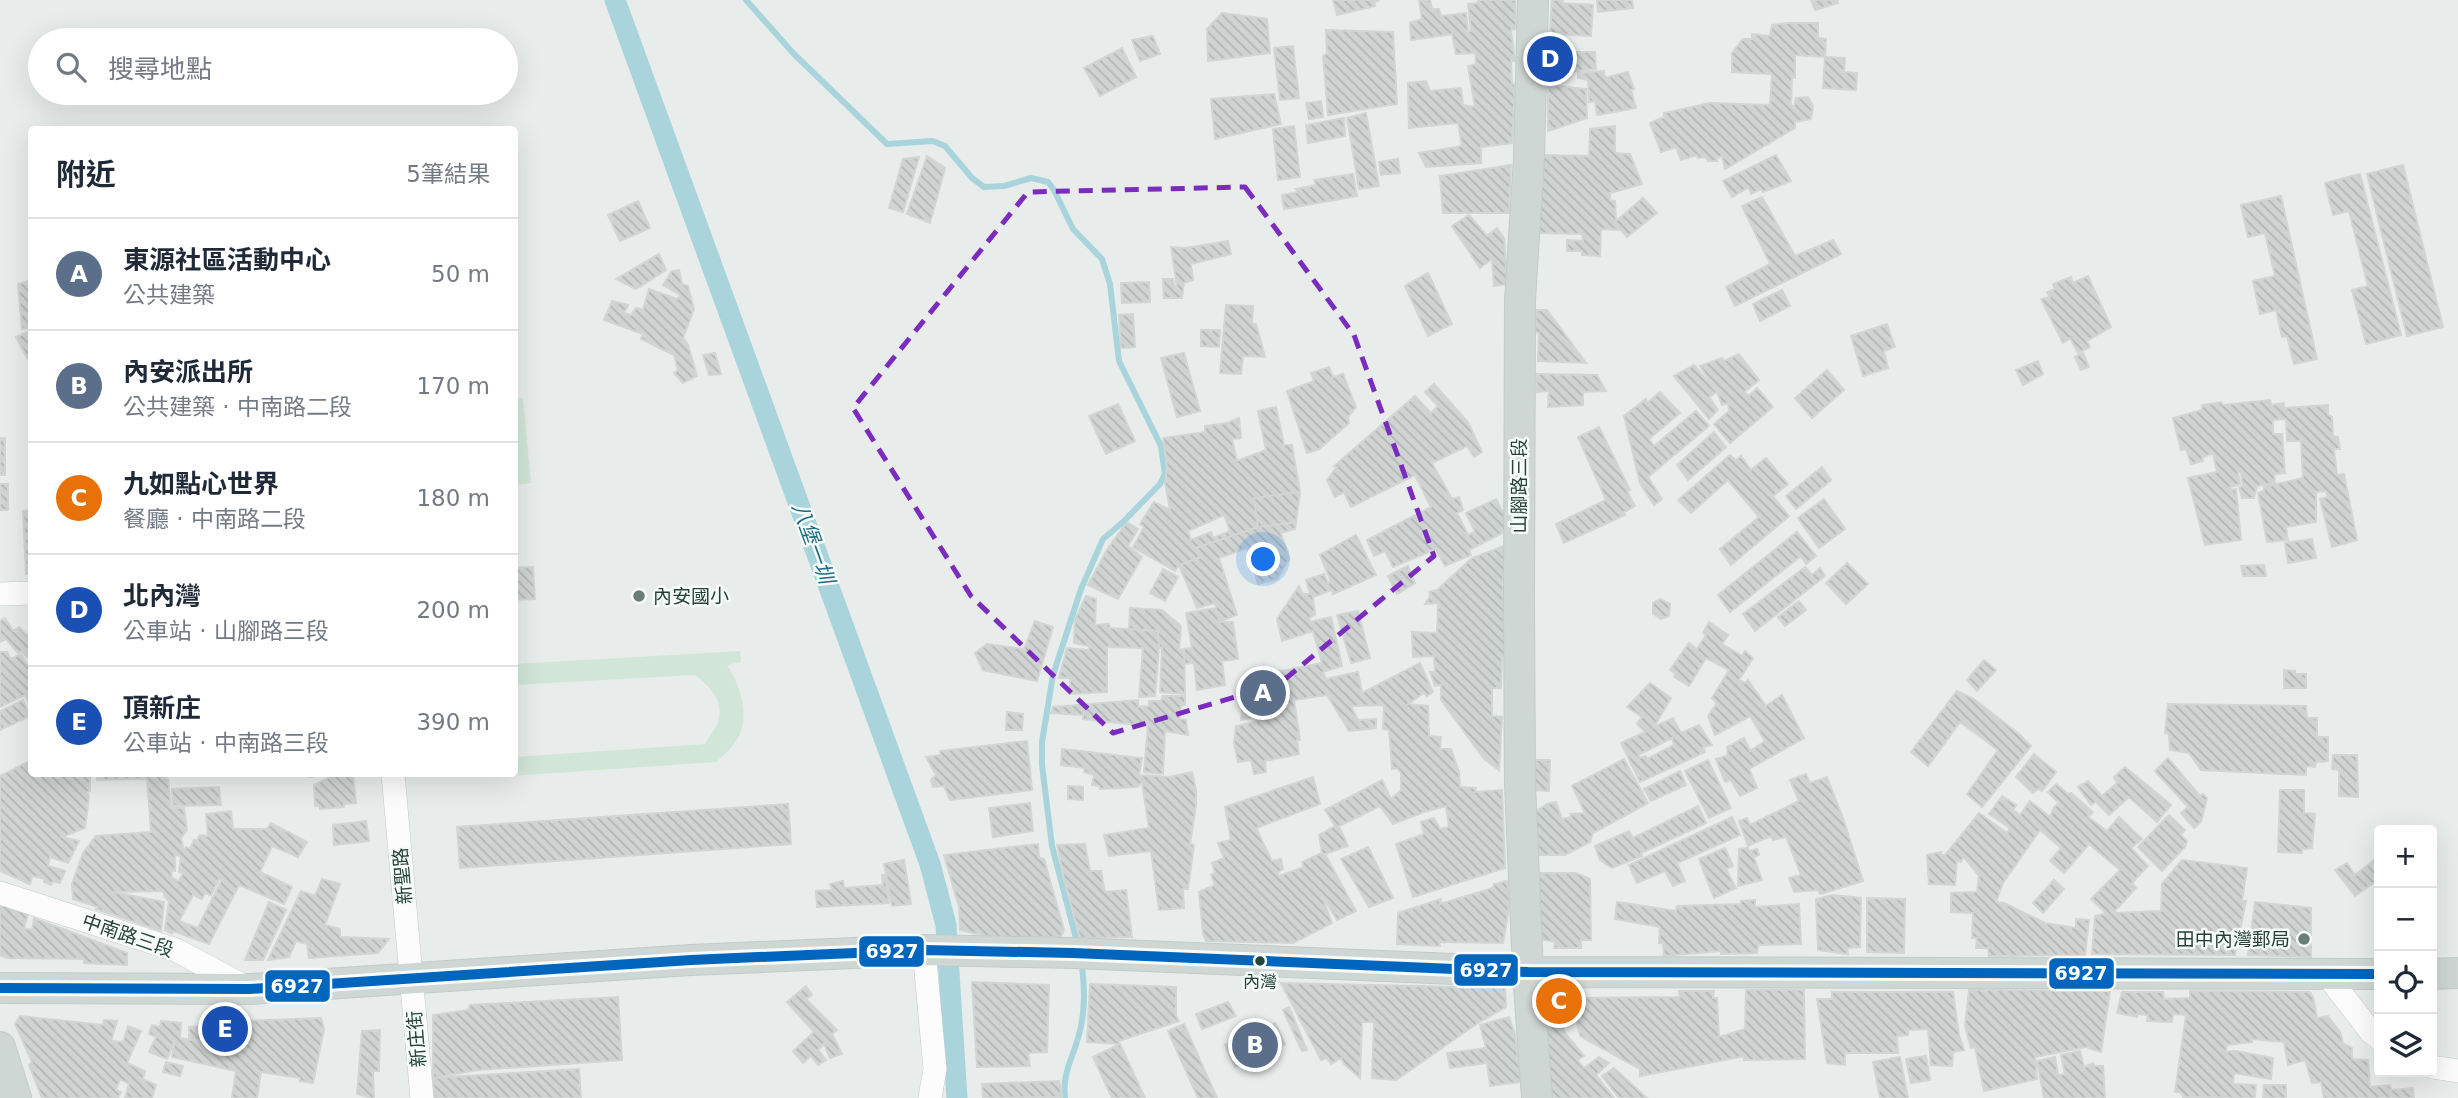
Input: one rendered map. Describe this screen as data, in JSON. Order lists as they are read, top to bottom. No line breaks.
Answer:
{"streets":{"main road":["山腳路三段","中南路三段"],"street":["新聖路","新庄街"]},"crossings":[["山腳路三段","中南路三段"],["新聖路","中南路三段"],["新聖路","新庄街"],["中南路三段","新庄街"]],"water":["八堡一圳"],"places":["內安國小","田中內灣郵局","內灣"],"lines":["transit line 6927"],"page":{"search":"搜尋地點","pins":["D","A","C","E","B"],"heading":["附近","5筆結果"],"list":[{"mark":"A","name":"東源社區活動中心","note":"公共建築","value":"50 m"},{"mark":"B","name":"內安派出所","note":"公共建築 · 中南路二段","value":"170 m"},{"mark":"C","name":"九如點心世界","note":"餐廳 · 中南路二段","value":"180 m"},{"mark":"D","name":"北內灣","note":"公車站 · 山腳路三段","value":"200 m"},{"mark":"E","name":"頂新庄","note":"公車站 · 中南路三段","value":"390 m"}],"map_buttons":["+","−"]}}
